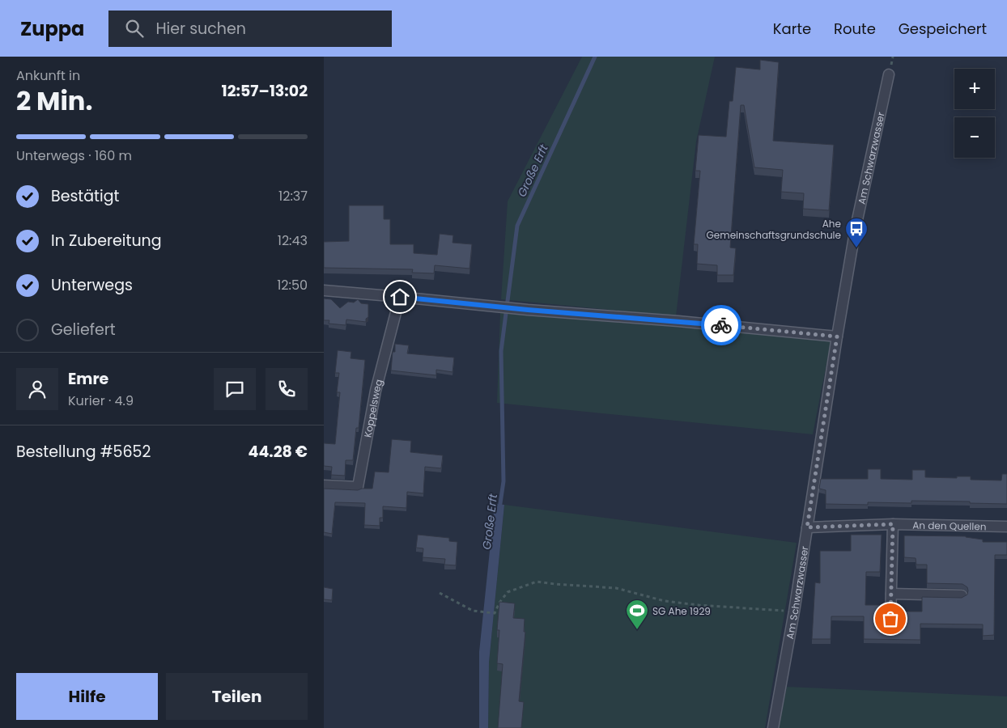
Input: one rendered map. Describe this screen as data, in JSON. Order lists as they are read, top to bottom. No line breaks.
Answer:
{"streets":{"street":["Am Schwarzwasser","Koppelsweg","An den Quellen"]},"crossings":[["Am Schwarzwasser","An den Quellen"]],"water":["Große Erft"],"places":{"bus stop":["Ahe Gemeinschaftsgrundschule"],"sports":["SG Ahe 1929"]},"page":{"header":"Zuppa","search":"Hier suchen","nav":["Karte","Route","Gespeichert"],"heading":["2 Min.","Ankunft in","12:57–13:02"],"panel":["Emre","Kurier · 4.9","Bestellung #5652","44.28 €"],"map_buttons":["+","−"],"bar":"Unterwegs · 160 m","list":[["Bestätigt","12:37"],["In Zubereitung","12:43"],["Unterwegs","12:50"],"Geliefert"],"buttons":["Hilfe","Teilen"]}}
